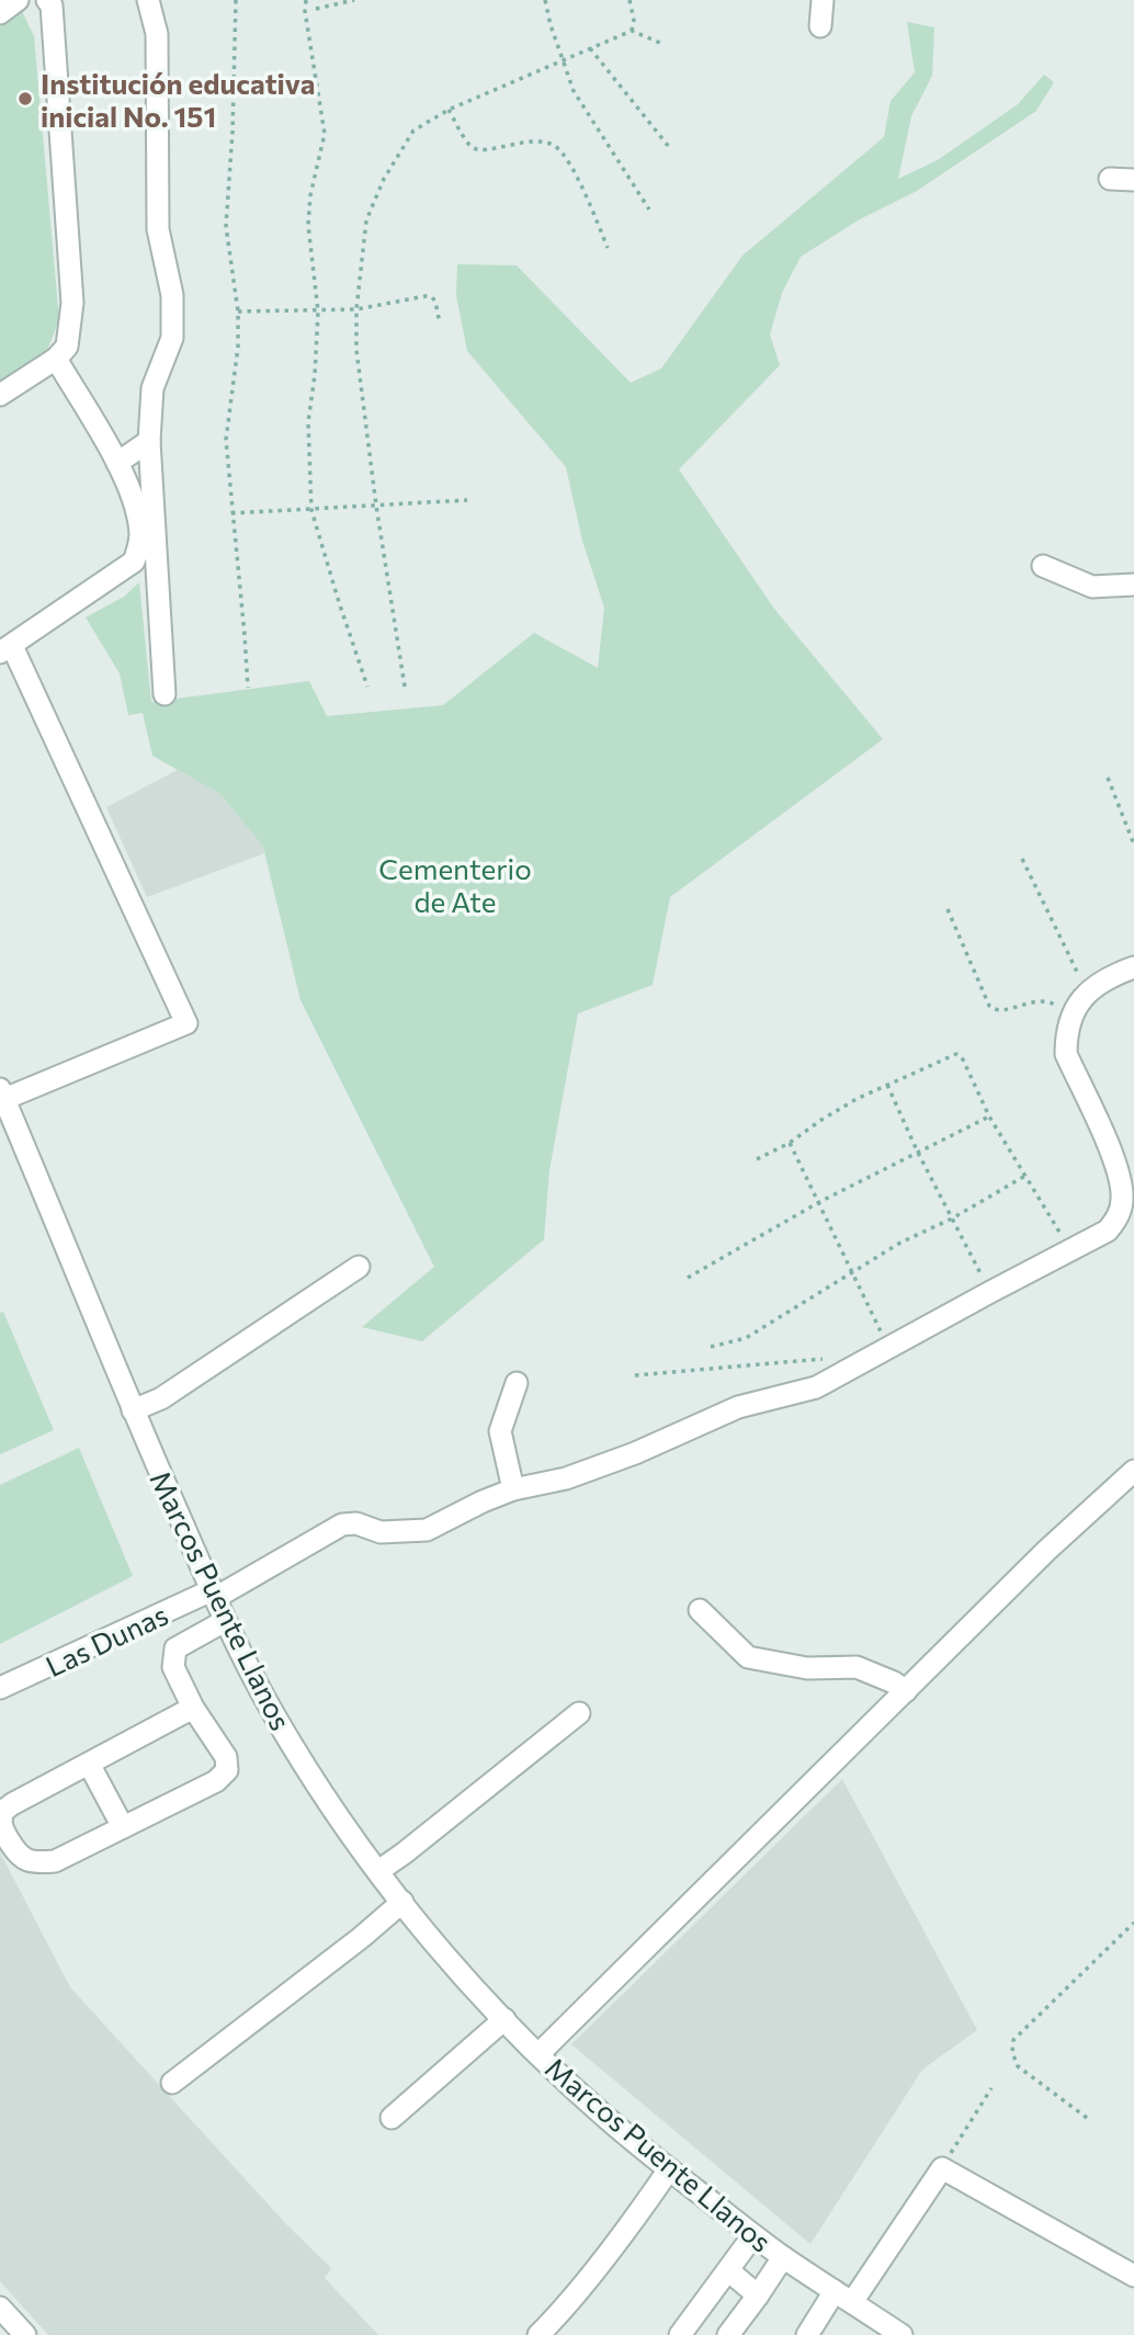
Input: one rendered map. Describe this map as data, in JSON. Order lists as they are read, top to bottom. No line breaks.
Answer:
{"streets":{"street":["Marcos Puente Llanos","Las Dunas"]},"crossings":[["Marcos Puente Llanos","Las Dunas"]],"parks":["Cementerio de Ate"],"places":["Institución educativa inicial No. 151"]}
